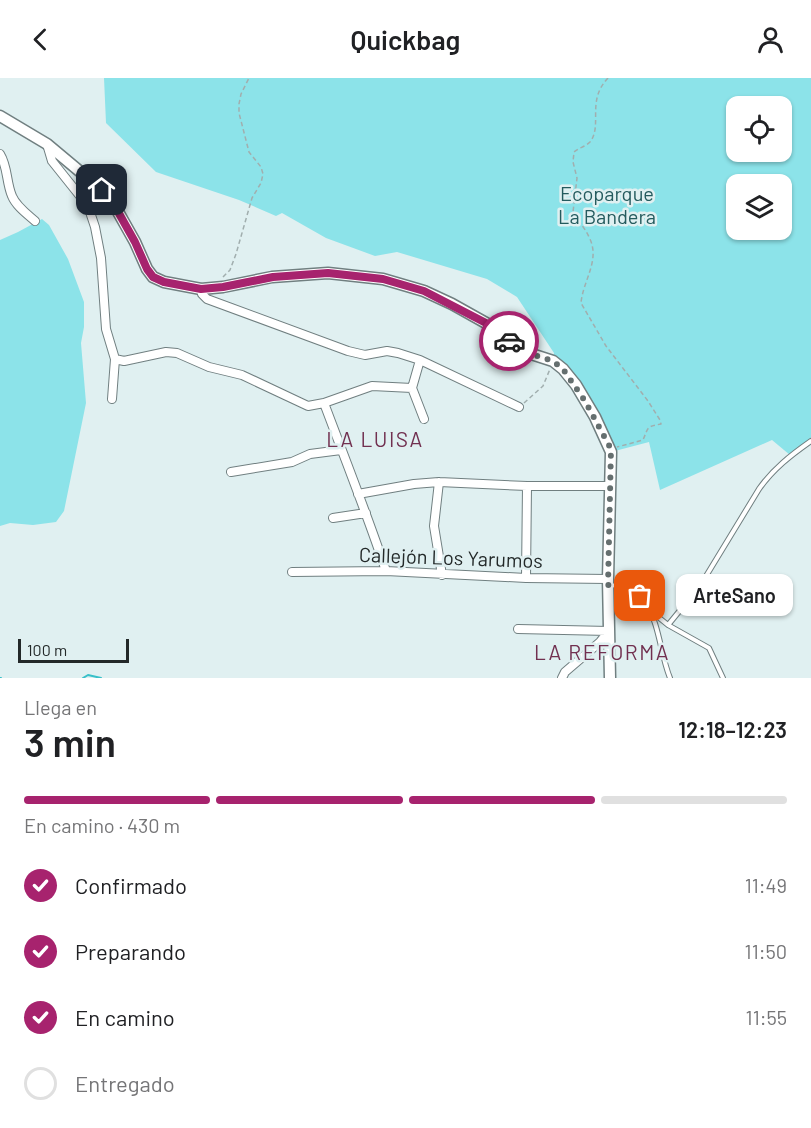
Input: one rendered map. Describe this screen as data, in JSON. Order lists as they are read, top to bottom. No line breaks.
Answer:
{"streets":{"street":["Callejón Los Yarumos"]},"districts":["LA LUISA","LA REFORMA"],"parks":["Ecoparque La Bandera"],"places":["ArteSano"],"scale_bar":"100 m","page":{"header":"Quickbag","bubble":"ArteSano","scale":"100 m","heading":["3 min","Llega en","12:18–12:23"],"bar":"En camino · 430 m","list":[["Confirmado","11:49"],["Preparando","11:50"],["En camino","11:55"],"Entregado"]}}
